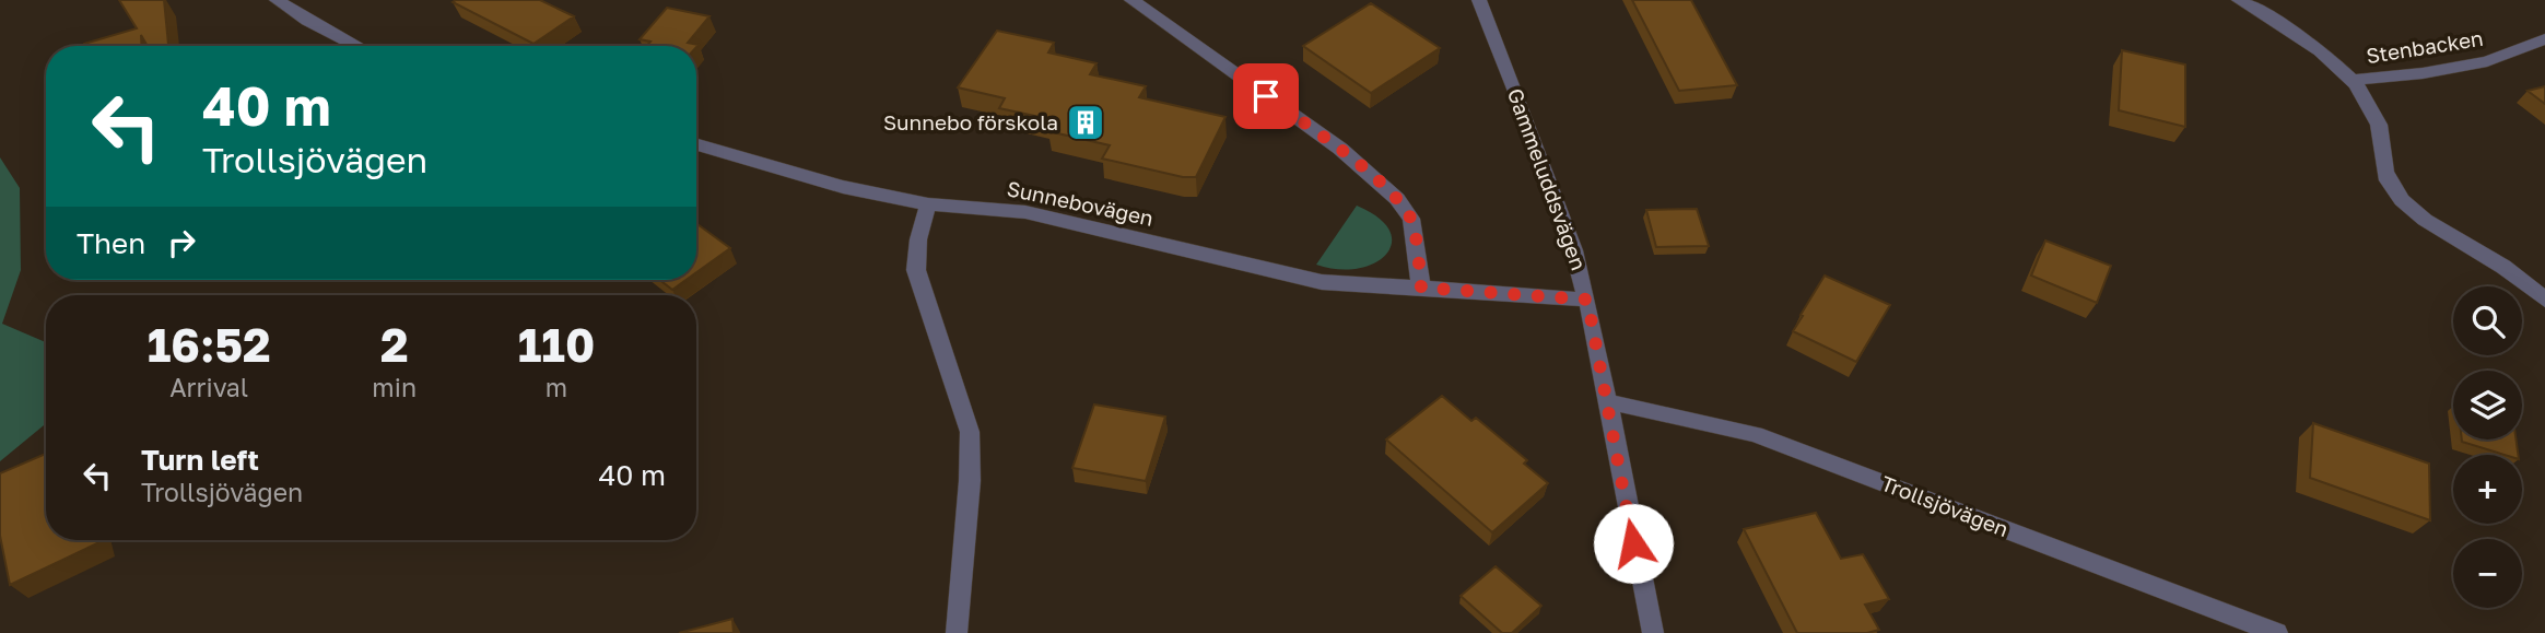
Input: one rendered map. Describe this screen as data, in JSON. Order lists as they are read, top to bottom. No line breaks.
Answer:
{"streets":{"street":["Stenbacken","Gammeluddsvägen","Sunnebovägen","Trollsjövägen"]},"crossings":[["Gammeluddsvägen","Trollsjövägen"]],"places":{"building":["Sunnebo förskola"]},"page":{"turn":["40 m","Trollsjövägen"],"then":"Then","map_buttons":["+","−"],"eta":["16:52","Arrival","2","min","110","m"],"list":[{"name":"Turn left","note":"Trollsjövägen","value":"40 m"}]}}
